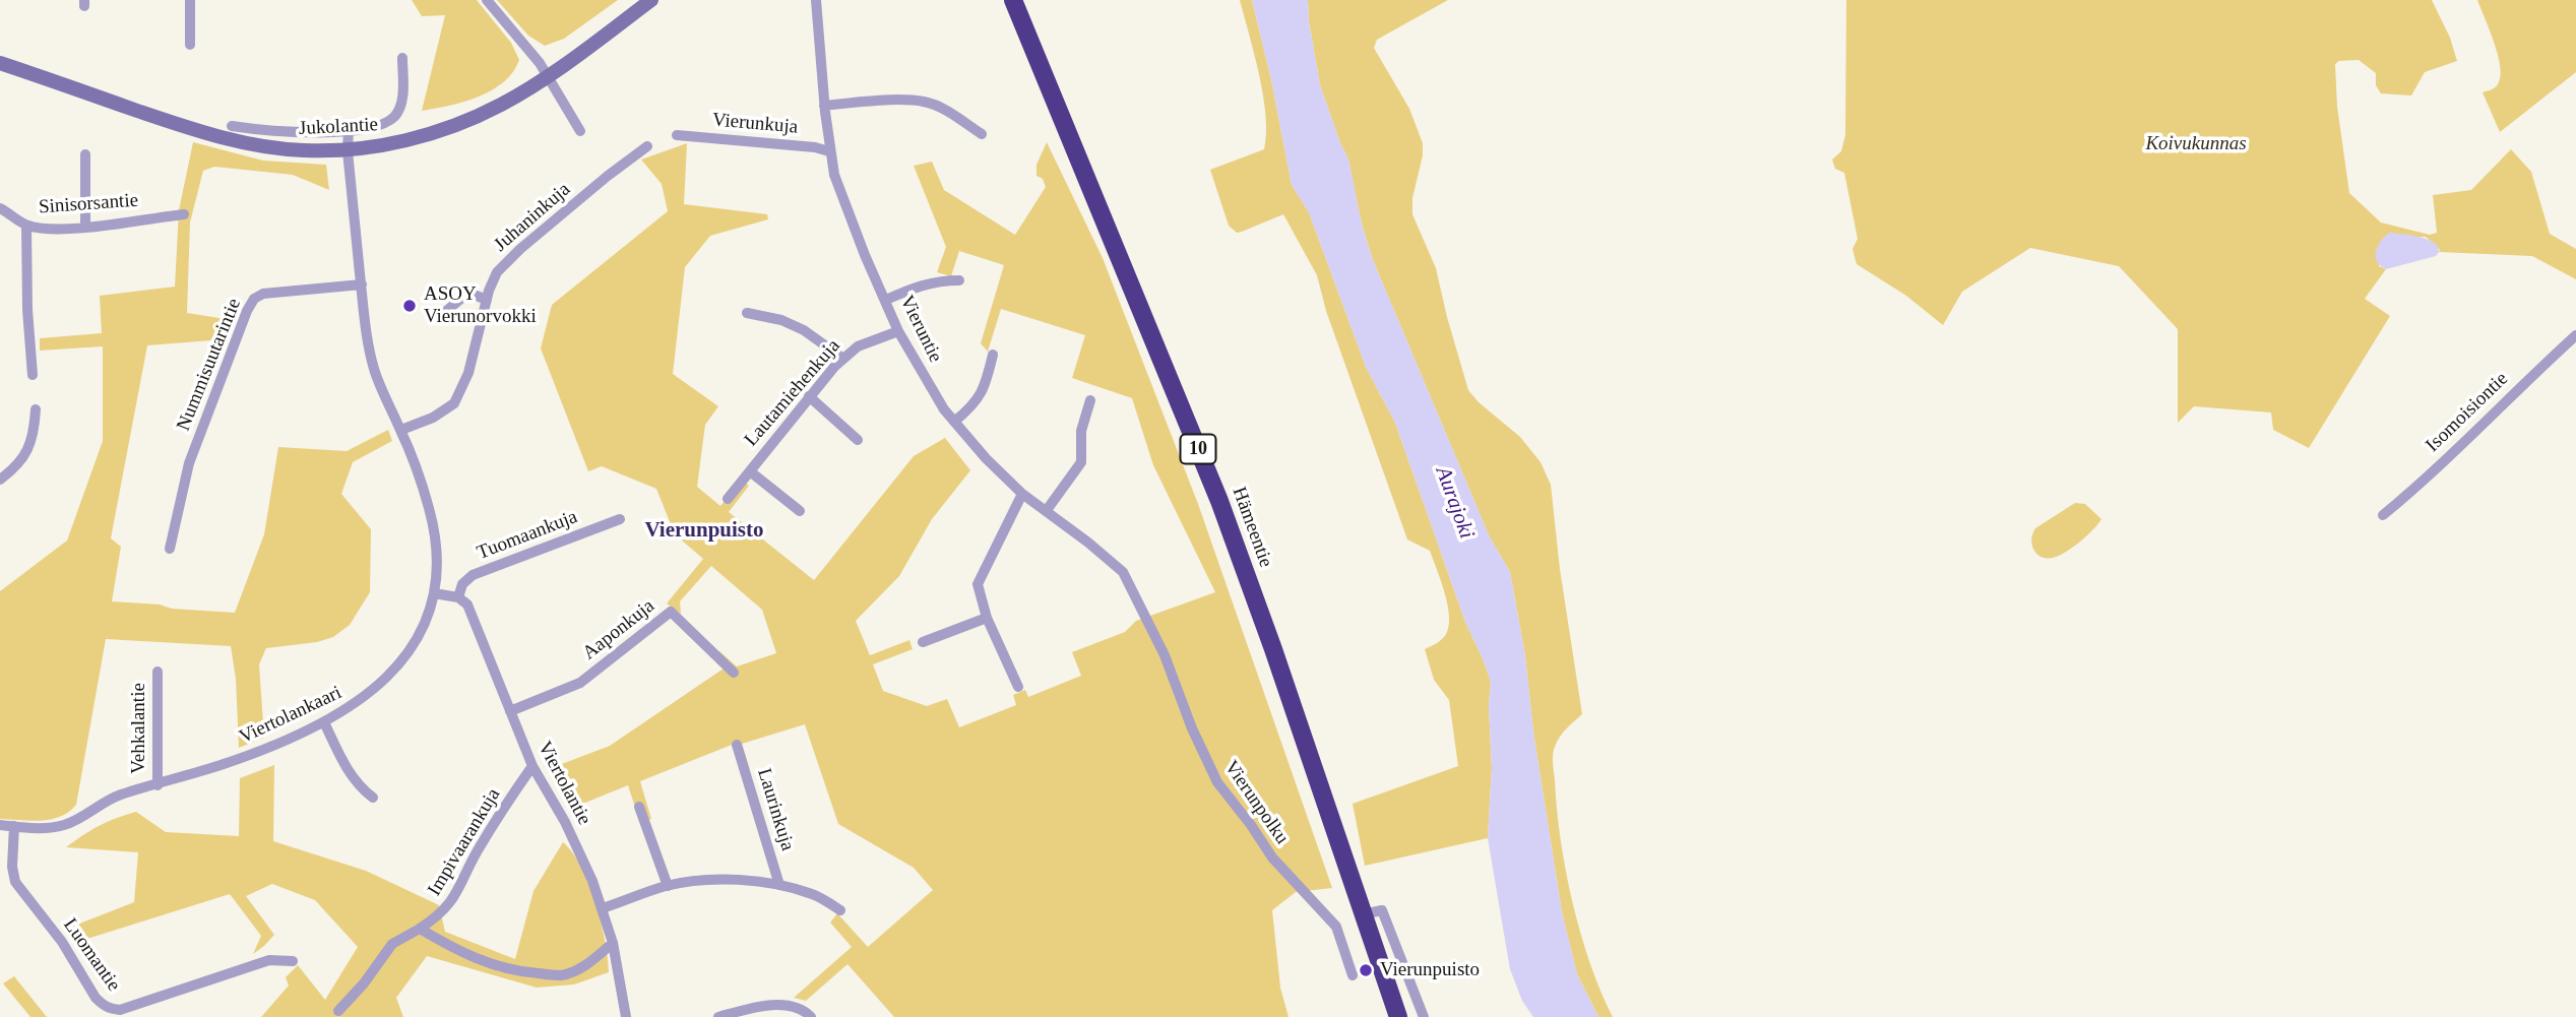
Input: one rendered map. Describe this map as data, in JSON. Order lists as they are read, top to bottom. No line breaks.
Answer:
{"streets":{"highway":["10","Hämeentie"],"street":["Vierunkuja","Jukolantie","Sinisorsantie","Juhaninkuja","Vieruntie","Nummisuutarintie","Lautamiehenkuja","Isomoisiontie","Tuomaankuja","Aaponkuja","Viertolankaari","Vehkalantie","Viertolantie","Vierunpolku","Laurinkuja","Impivaarankuja","Luomantie"]},"crossings":[["Vierunkuja","Vieruntie"],["Jukolantie","Viertolankaari"],["Juhaninkuja","Viertolankaari"],["Vieruntie","Lautamiehenkuja"],["Vieruntie","Vierunpolku"],["Nummisuutarintie","Viertolankaari"],["Tuomaankuja","Viertolantie"],["Aaponkuja","Viertolantie"],["Viertolankaari","Vehkalantie"],["Viertolankaari","Luomantie"],["Viertolantie","Impivaarankuja"]],"districts":["Vierunpuisto"],"water":["Aurajoki"],"parks":["Koivukunnas"],"places":["ASOY Vierunorvokki","Vierunpuisto"]}
